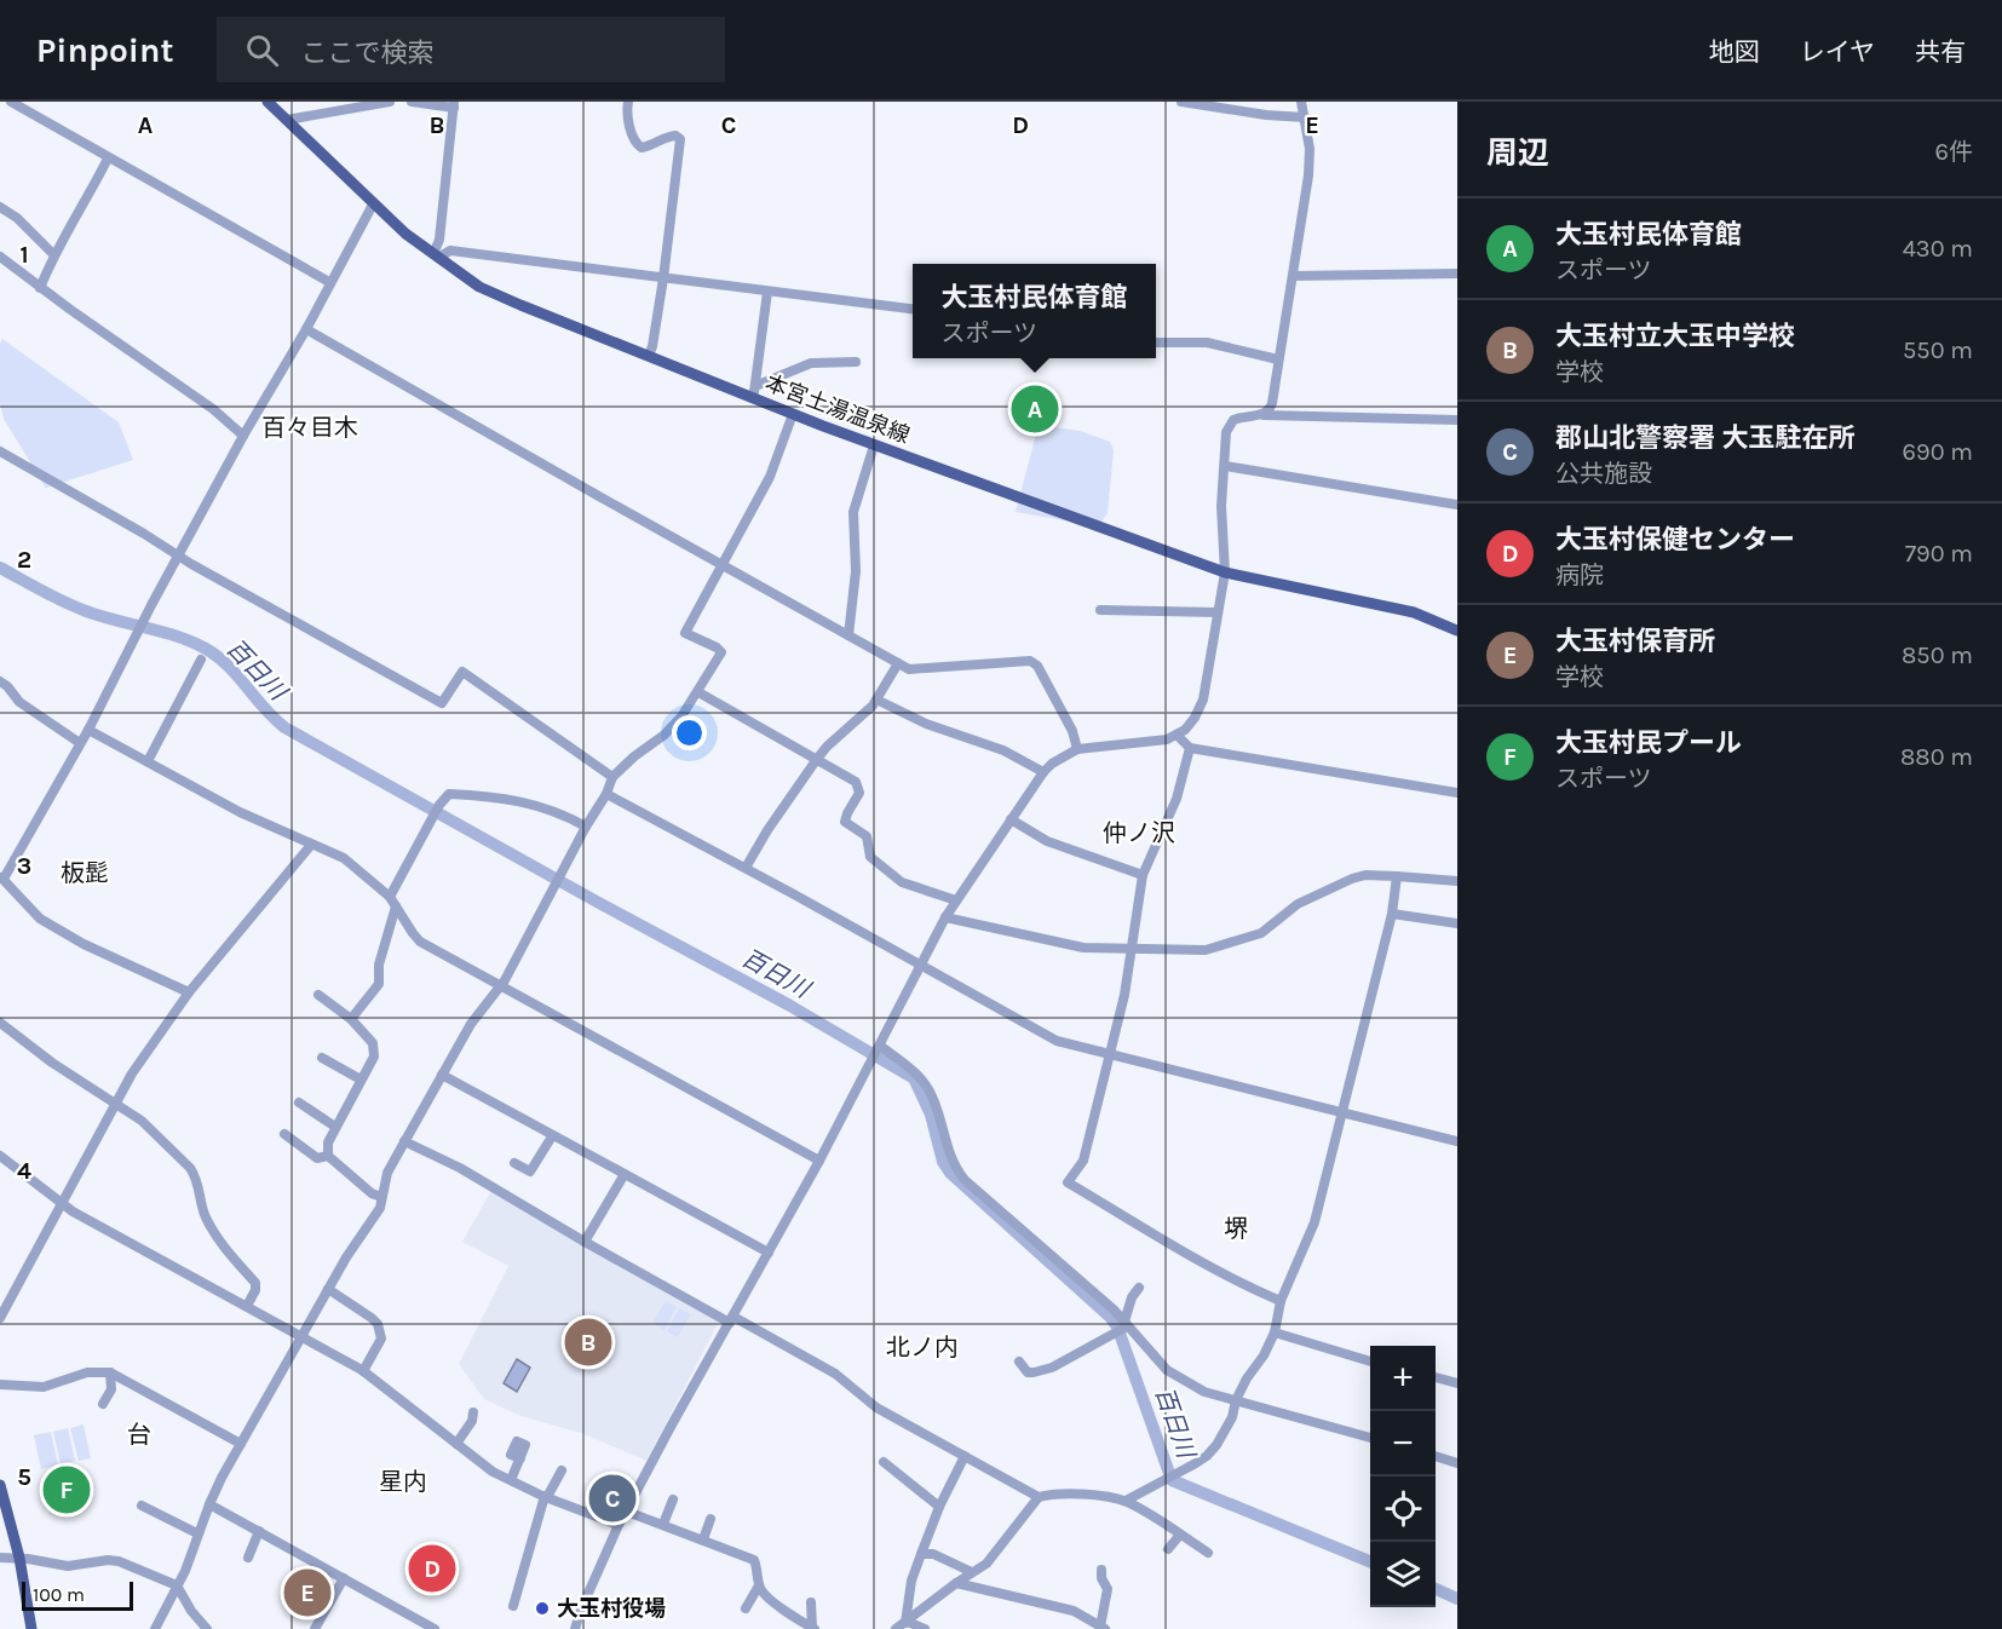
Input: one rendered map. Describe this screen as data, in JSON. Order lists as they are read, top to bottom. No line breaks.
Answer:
{"streets":{"main road":["本宮土湯温泉線"]},"districts":["百々目木","仲ノ沢","板髭","堺","北ノ内","台","星内"],"water":["百日川"],"places":["大玉村役場"],"scale_bar":"100 m","page":{"header":"Pinpoint","search":"ここで検索","nav":["地図","レイヤ","共有"],"heading":["周辺","6件"],"list":[{"mark":"A","name":"大玉村民体育館","note":"スポーツ","value":"430 m"},{"mark":"B","name":"大玉村立大玉中学校","note":"学校","value":"550 m"},{"mark":"C","name":"郡山北警察署 大玉駐在所","note":"公共施設","value":"690 m"},{"mark":"D","name":"大玉村保健センター","note":"病院","value":"790 m"},{"mark":"E","name":"大玉村保育所","note":"学校","value":"850 m"},{"mark":"F","name":"大玉村民プール","note":"スポーツ","value":"880 m"}],"popup":["大玉村民体育館","スポーツ"],"pins":["A","B","F","C","D","E"],"map_buttons":["+","−"],"scale":"100 m"},"grid":{"columns":["A","B","C","D","E"],"rows":["1","2","3","4","5"]}}
